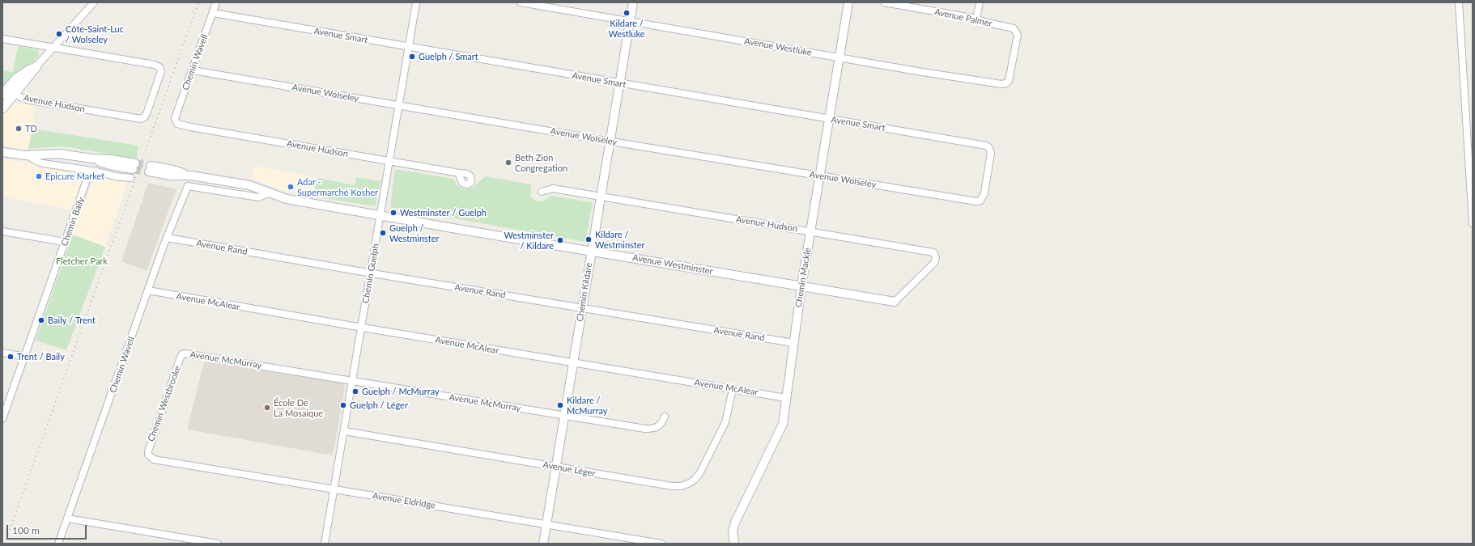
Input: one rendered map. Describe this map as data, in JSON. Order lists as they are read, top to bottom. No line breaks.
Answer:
{"streets":{"street":["Avenue Palmer","Avenue Smart","Avenue Westluke","Chemin Wavell","Avenue Wolseley","Avenue Hudson","Chemin Baily","Avenue Rand","Avenue Westminster","Chemin Guelph","Chemin Mackle","Chemin Kildare","Avenue McAlear","Avenue McMurray","Chemin Westbrooke","Avenue Léger","Avenue Eldridge"]},"crossings":[["Avenue Palmer","Avenue Westluke"],["Avenue Smart","Chemin Wavell"],["Avenue Smart","Avenue Wolseley"],["Avenue Smart","Chemin Guelph"],["Avenue Smart","Chemin Mackle"],["Avenue Smart","Chemin Kildare"],["Avenue Westluke","Chemin Mackle"],["Avenue Westluke","Chemin Kildare"],["Chemin Wavell","Avenue Wolseley"],["Chemin Wavell","Avenue Hudson"],["Chemin Wavell","Avenue Rand"],["Chemin Wavell","Avenue Westminster"],["Chemin Wavell","Avenue McAlear"],["Avenue Wolseley","Chemin Guelph"],["Avenue Wolseley","Chemin Mackle"],["Avenue Wolseley","Chemin Kildare"],["Avenue Hudson","Avenue Westminster"],["Avenue Hudson","Chemin Guelph"],["Avenue Hudson","Chemin Mackle"],["Avenue Hudson","Chemin Kildare"],["Avenue Rand","Chemin Guelph"],["Avenue Rand","Chemin Mackle"],["Avenue Rand","Chemin Kildare"],["Avenue Westminster","Chemin Guelph"],["Avenue Westminster","Chemin Mackle"],["Avenue Westminster","Chemin Kildare"],["Chemin Guelph","Avenue McAlear"],["Chemin Guelph","Avenue McMurray"],["Chemin Guelph","Avenue Léger"],["Chemin Guelph","Avenue Eldridge"],["Chemin Mackle","Avenue McAlear"],["Chemin Kildare","Avenue McAlear"],["Chemin Kildare","Avenue McMurray"],["Chemin Kildare","Avenue Léger"],["Chemin Kildare","Avenue Eldridge"],["Avenue McAlear","Avenue Léger"],["Avenue McMurray","Chemin Westbrooke"],["Chemin Westbrooke","Avenue Eldridge"]],"parks":["Fletcher Park"],"places":["Kildare / Westluke","Côte-Saint-Luc / Wolseley","Guelph / Smart","TD","Beth Zion Congregation","Epicure Market","Adar - Supermarché Kosher","Westminster / Guelph","Guelph / Westminster","Kildare / Westminster","Westminster / Kildare","Baily / Trent","Trent / Baily","Guelph / McMurray","Guelph / Léger","Kildare / McMurray","École De La Mosaique"],"scale_bar":"100 m"}
